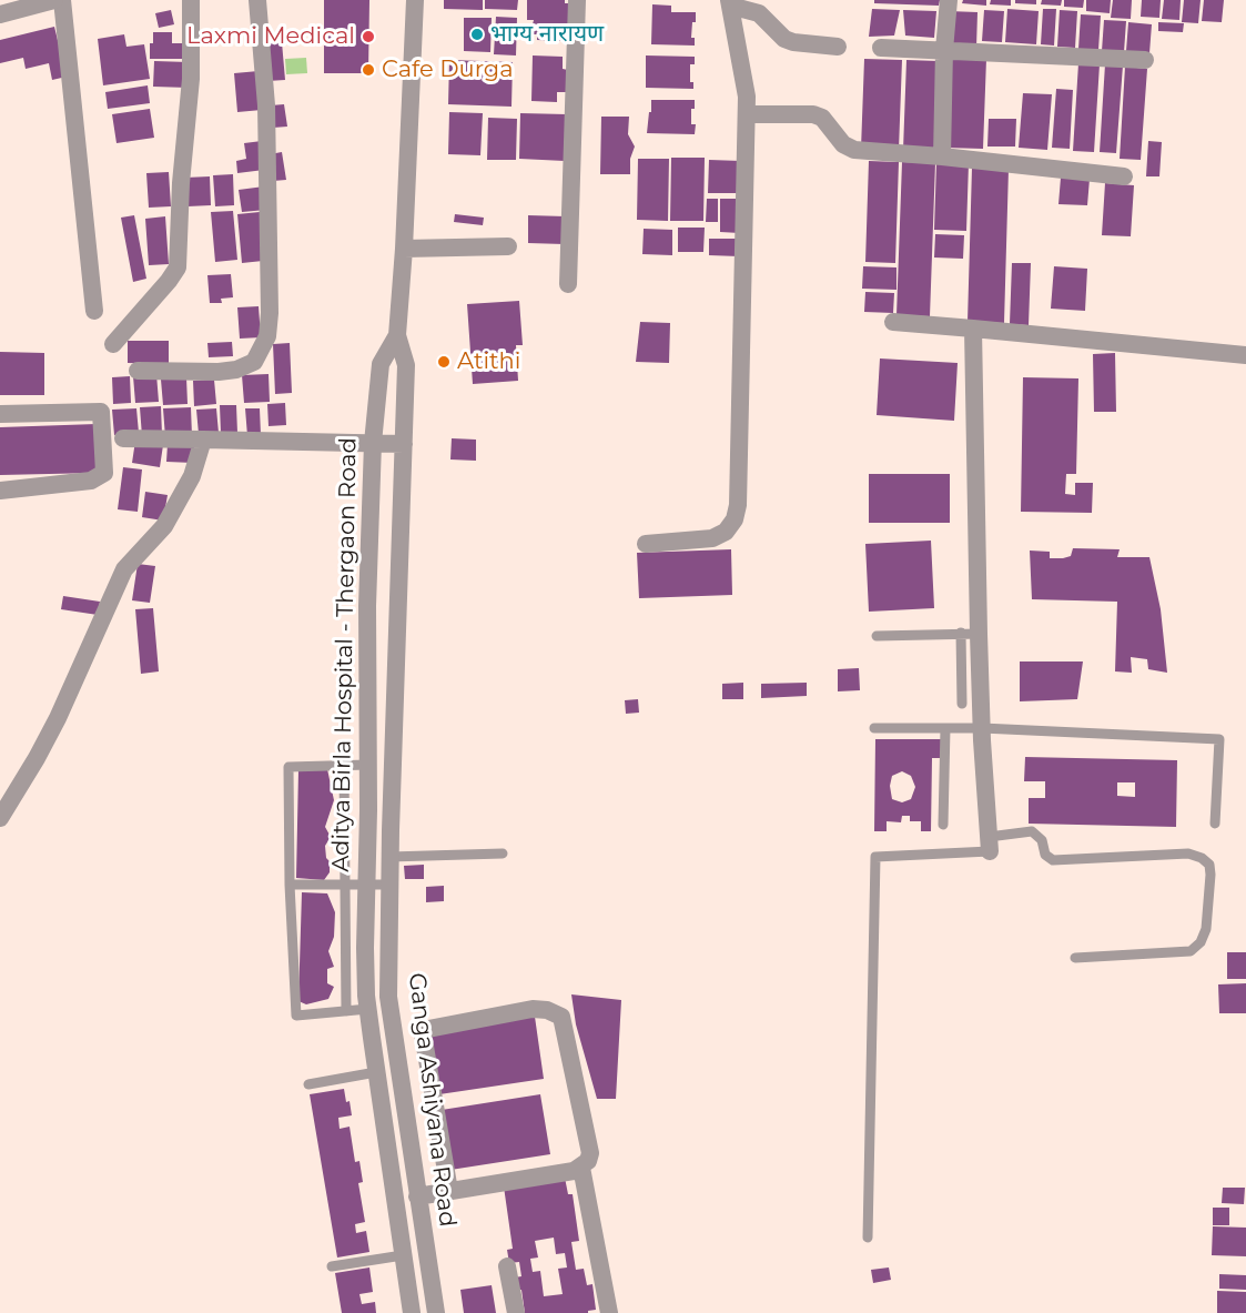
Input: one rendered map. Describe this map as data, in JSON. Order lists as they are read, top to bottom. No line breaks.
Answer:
{"streets":{"street":["Aditya Birla Hospital - Thergaon Road","Ganga Ashiyana Road"]},"crossings":[["Aditya Birla Hospital - Thergaon Road","Ganga Ashiyana Road"]],"places":["भाग्य नारायण","Laxmi Medical","Cafe Durga","Atithi"]}
